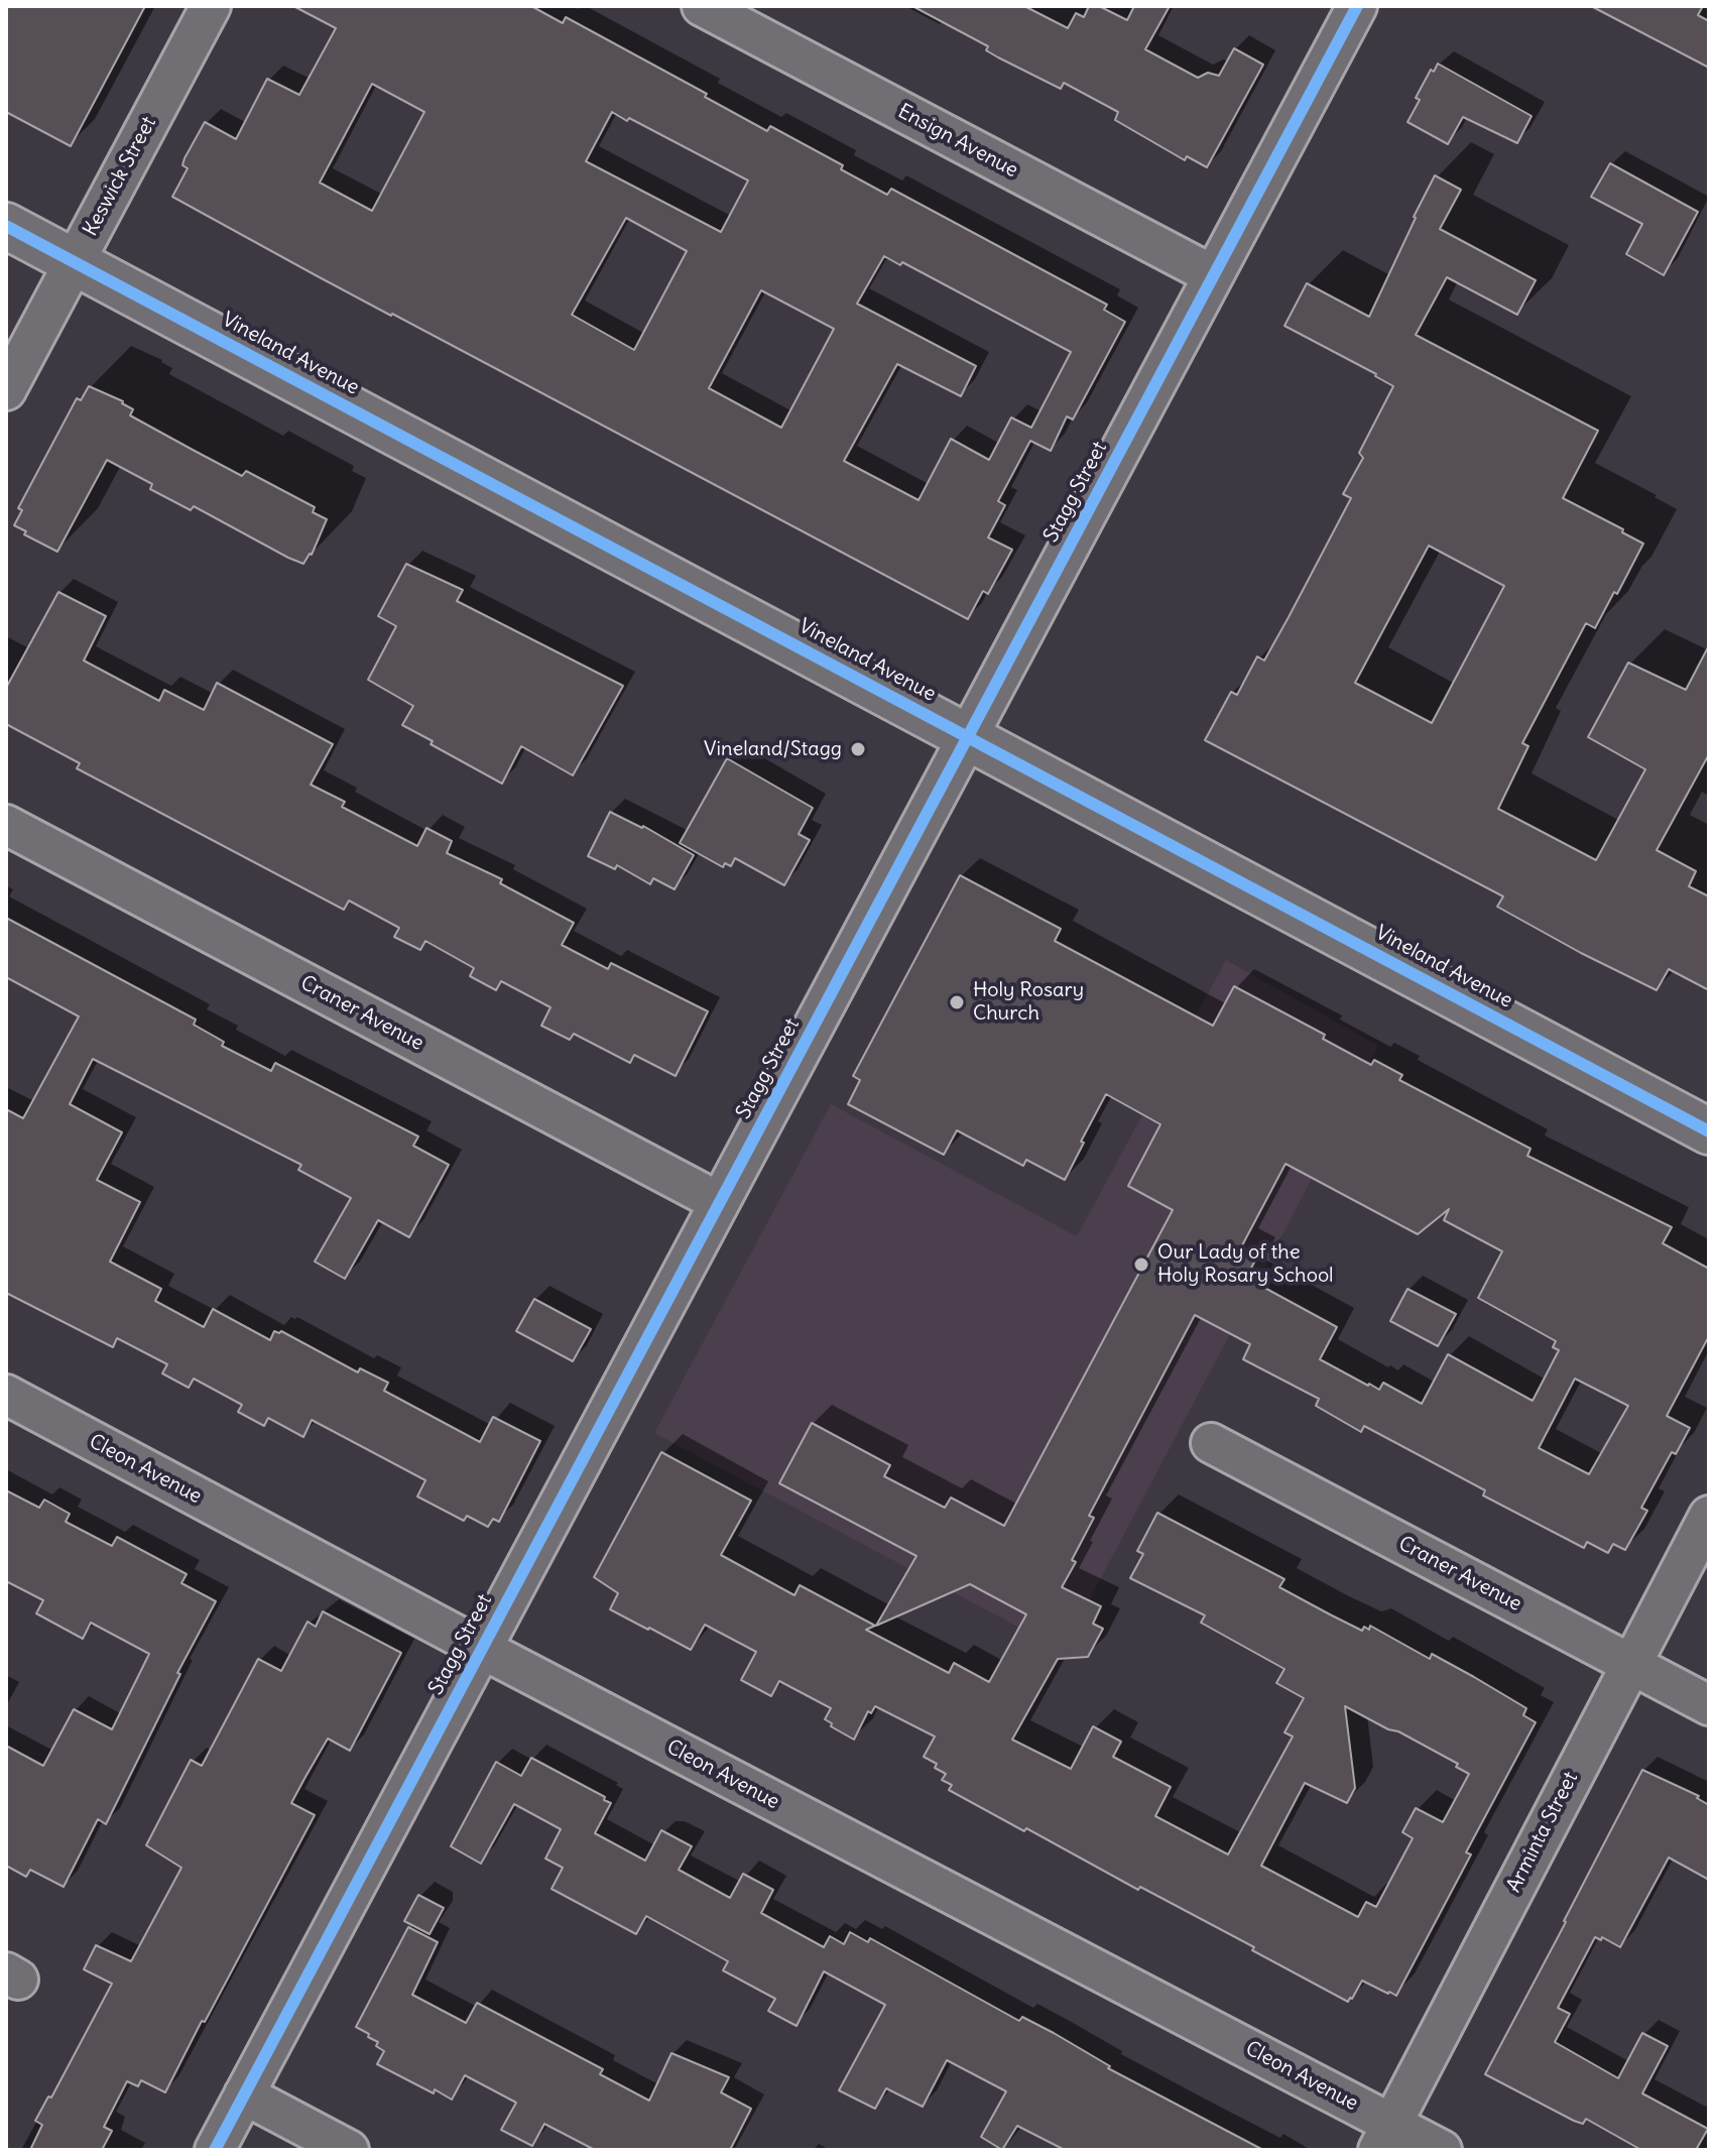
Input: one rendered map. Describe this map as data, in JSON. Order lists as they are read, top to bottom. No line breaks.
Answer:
{"streets":{"main road":["Vineland Avenue"],"street":["Ensign Avenue","Keswick Street","Stagg Street","Craner Avenue","Cleon Avenue","Arminta Street"]},"crossings":[["Ensign Avenue","Stagg Street"],["Keswick Street","Vineland Avenue"],["Vineland Avenue","Stagg Street"],["Stagg Street","Craner Avenue"],["Stagg Street","Cleon Avenue"],["Craner Avenue","Arminta Street"],["Cleon Avenue","Arminta Street"]],"places":["Vineland/Stagg","Holy Rosary Church","Our Lady of the Holy Rosary School"]}
